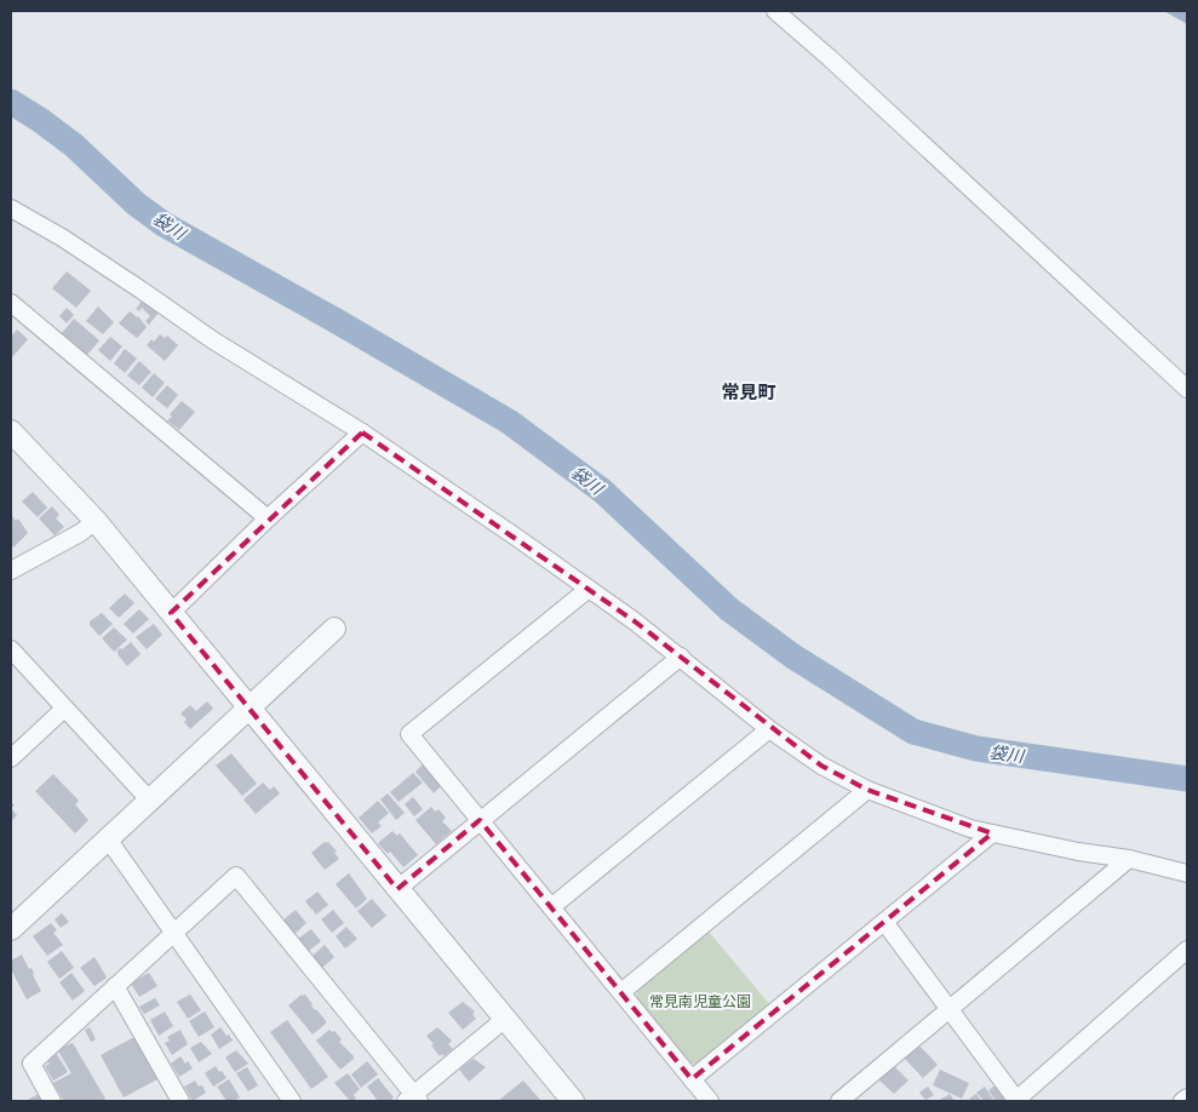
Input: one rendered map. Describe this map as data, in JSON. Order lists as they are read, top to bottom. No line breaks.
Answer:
{"districts":["常見町"],"water":["袋川"],"parks":["常見南児童公園"]}
